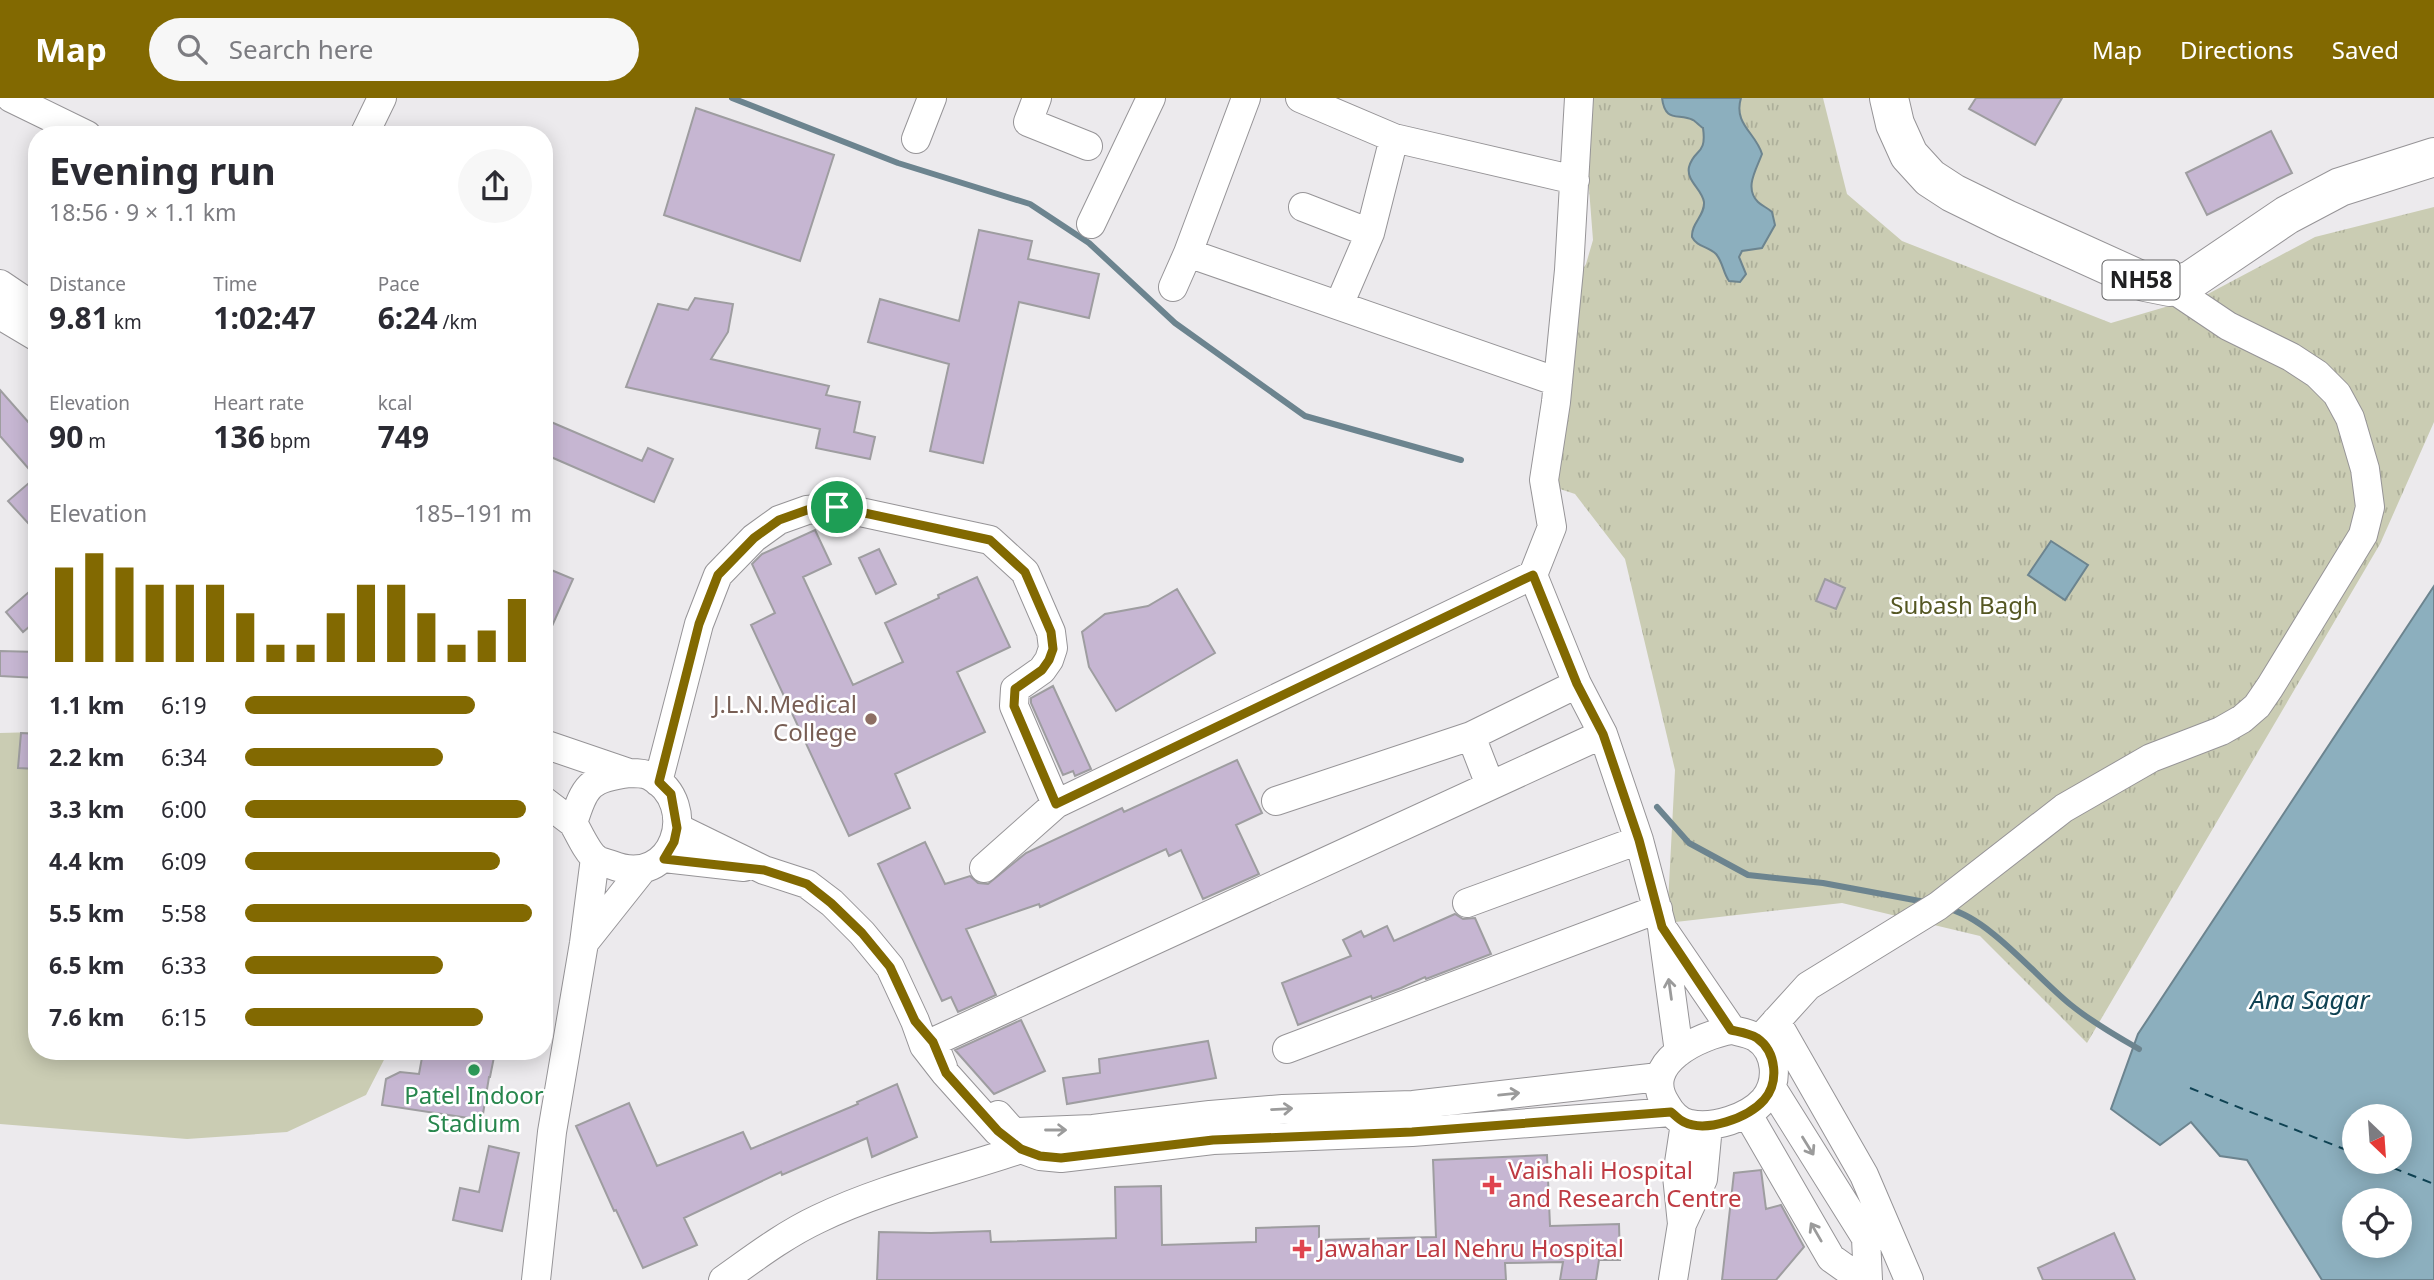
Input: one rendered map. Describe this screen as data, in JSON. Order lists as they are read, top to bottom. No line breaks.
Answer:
{"streets":{"highway":["NH58"]},"water":["Ana Sagar"],"parks":["Subash Bagh"],"places":{"other":["J.L.N.Medical College","Patel Indoor Stadium"],"health":["Vaishali Hospital and Research Centre","Jawahar Lal Nehru Hospital"]},"north":"bottom right","page":{"header":"Map","search":"Search here","nav":["Map","Directions","Saved"],"heading":["Evening run","18:56 · 9 × 1.1 km"],"stats":[["Distance","9.81 km"],["Time","1:02:47"],["Pace","6:24 /km"],["Elevation","90 m"],["Heart rate","136 bpm"],["kcal","749"]],"chart":["Elevation","185–191 m"],"list":[{"name":"1.1 km","note":"6:19"},{"name":"2.2 km","note":"6:34"},{"name":"3.3 km","note":"6:00"},{"name":"4.4 km","note":"6:09"},{"name":"5.5 km","note":"5:58"},{"name":"6.5 km","note":"6:33"},{"name":"7.6 km","note":"6:15"}]}}
